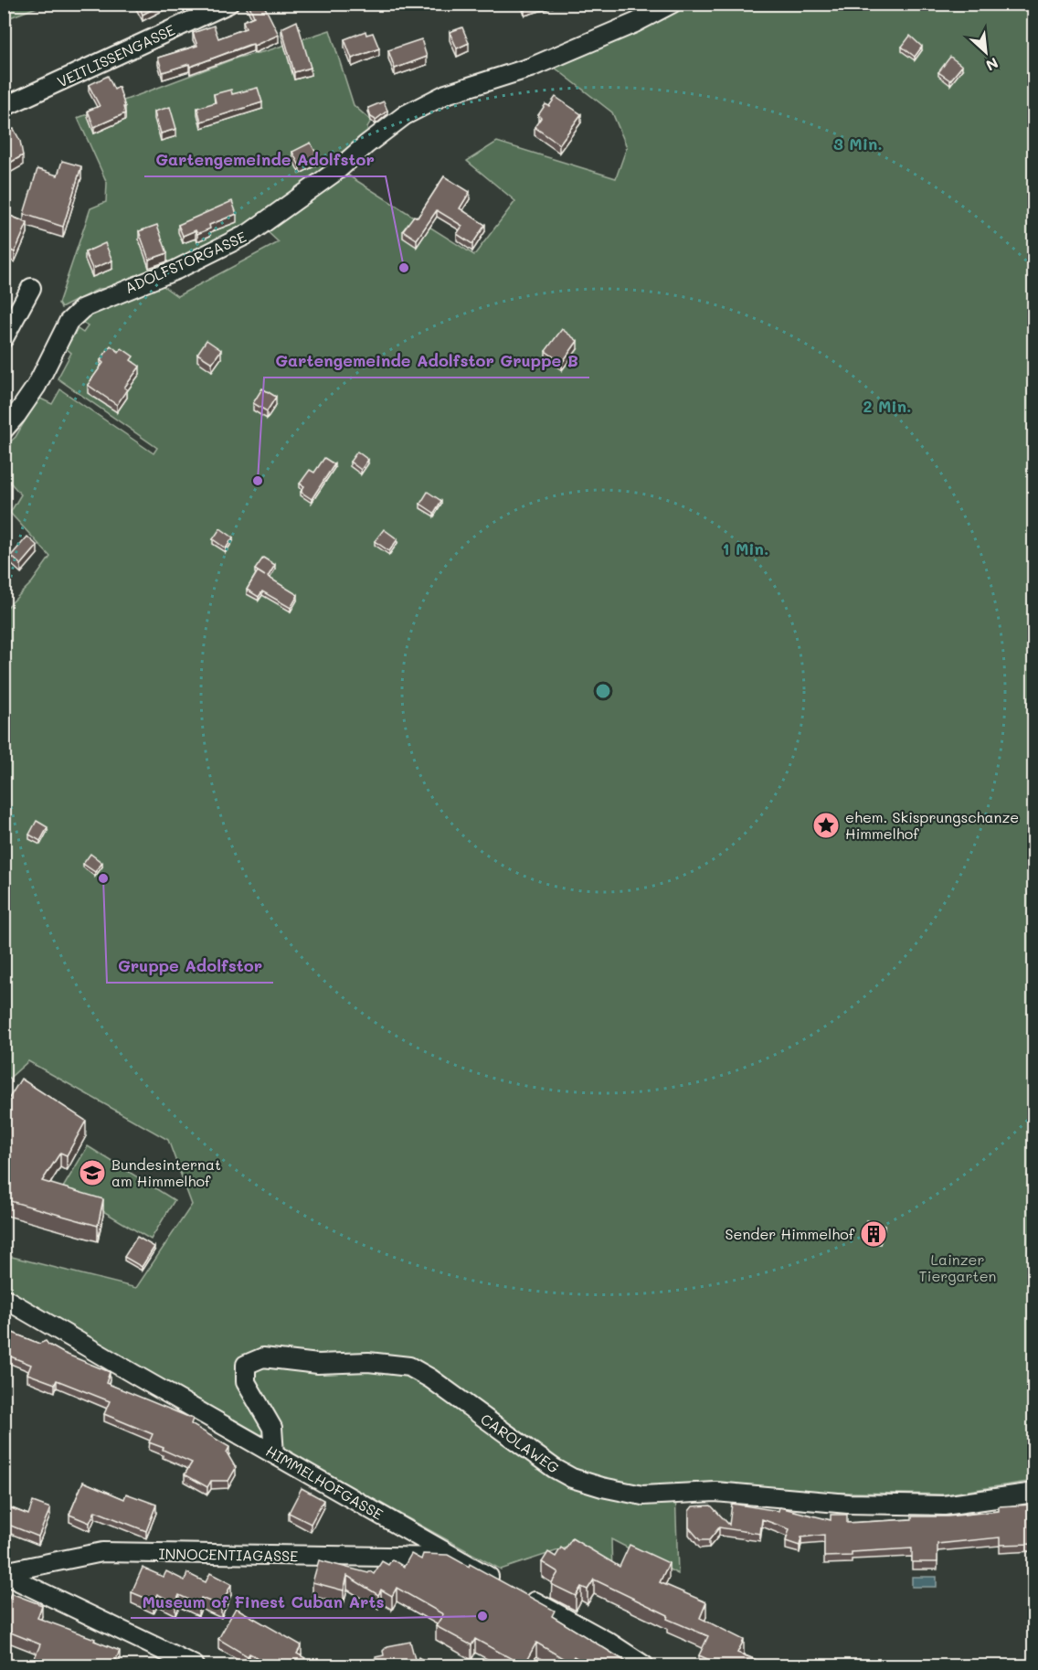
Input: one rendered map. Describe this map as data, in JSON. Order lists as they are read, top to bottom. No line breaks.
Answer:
{"streets":{"street":["VEITLISSENGASSE","ADOLFSTORGASSE","CAROLAWEG","HIMMELHOFGASSE","INNOCENTIAGASSE"]},"crossings":[["CAROLAWEG","HIMMELHOFGASSE"],["HIMMELHOFGASSE","INNOCENTIAGASSE"]],"parks":["Lainzer Tiergarten"],"places":{"other":["Gartengemeinde Adolfstor","Gartengemeinde Adolfstor Gruppe B","Gruppe Adolfstor","Museum of Finest Cuban Arts"],"place":["ehem. Skisprungschanze Himmelhof"],"school or university":["Bundesinternat am Himmelhof"],"building":["Sender Himmelhof"]},"north":"bottom right","rings":["3 Min.","2 Min.","1 Min."]}
